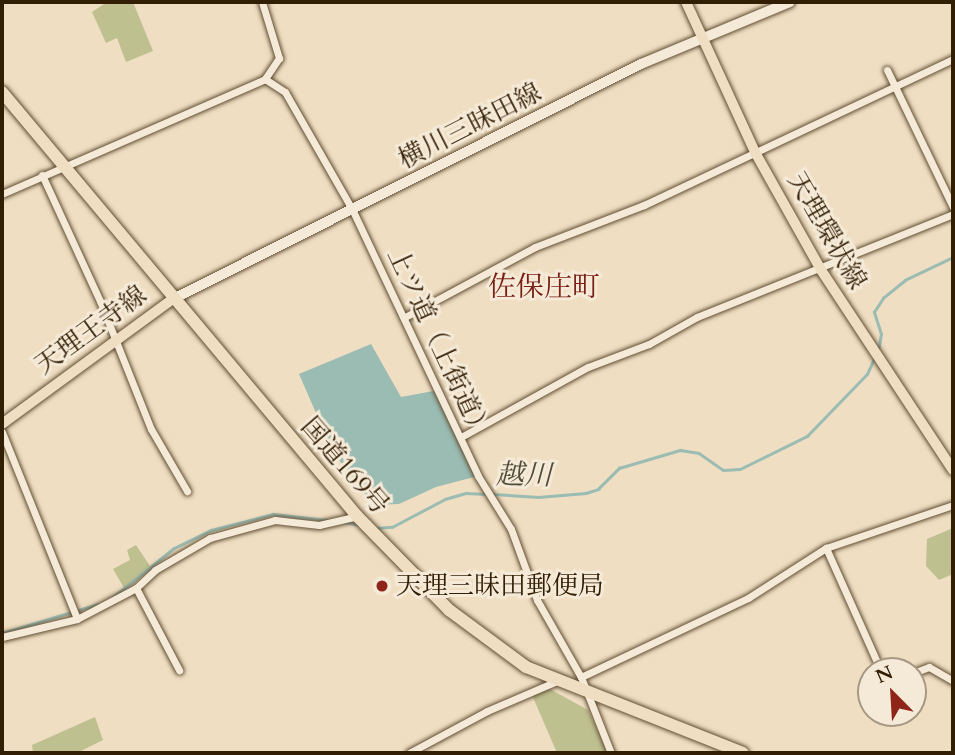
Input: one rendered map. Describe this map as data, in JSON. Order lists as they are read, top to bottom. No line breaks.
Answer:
{"streets":{"highway":["国道169号"],"main road":["横川三昧田線","天理環状線","天理王寺線"],"street":["上ツ道（上街道）"]},"crossings":[["横川三昧田線","天理環状線"],["横川三昧田線","天理王寺線"],["横川三昧田線","上ツ道（上街道）"],["横川三昧田線","国道169号"],["天理王寺線","国道169号"],["上ツ道（上街道）","国道169号"]],"districts":["佐保庄町"],"water":["越川"],"places":["天理三昧田郵便局"],"north":"top left"}
